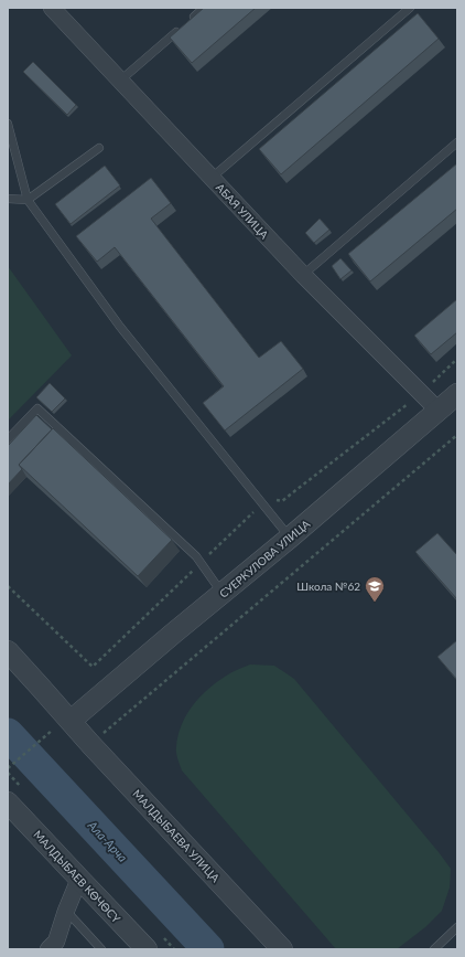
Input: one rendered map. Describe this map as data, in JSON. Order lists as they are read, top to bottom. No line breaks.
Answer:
{"streets":{"street":["АБАЯ УЛИЦА","СУЕРКУЛОВА УЛИЦА","МАЛДЫБАЕВА УЛИЦА","МАЛДЫБАЕВ КӨЧӨСҮ"]},"crossings":[["АБАЯ УЛИЦА","СУЕРКУЛОВА УЛИЦА"],["СУЕРКУЛОВА УЛИЦА","МАЛДЫБАЕВА УЛИЦА"]],"water":["Ала-Арча"],"places":{"school or university":["Школа №62"]}}
